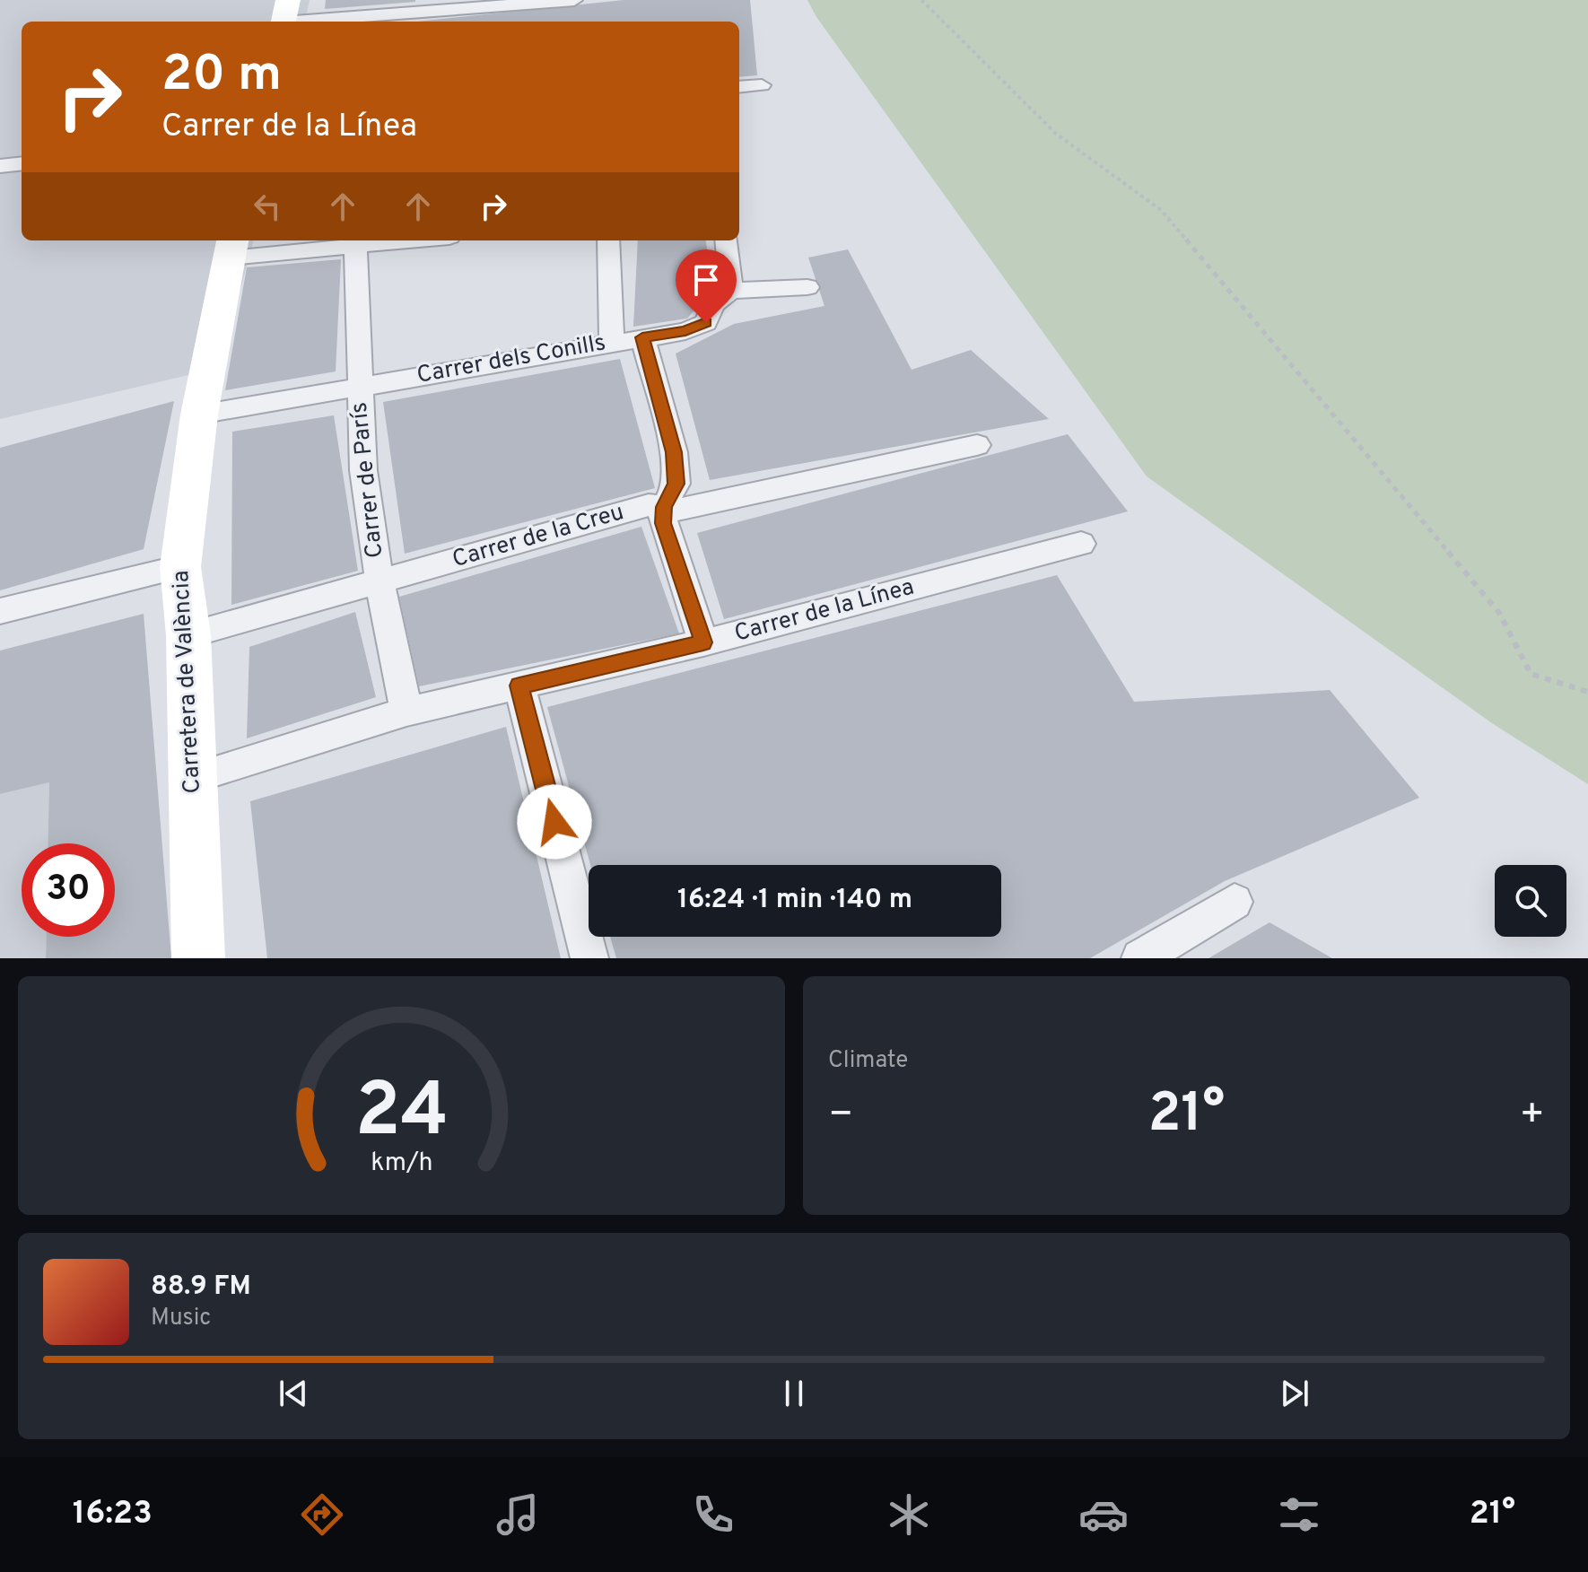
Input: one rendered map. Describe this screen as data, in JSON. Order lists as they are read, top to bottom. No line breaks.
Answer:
{"streets":{"street":["Carrer dels Conills","Carrer de París","Carrer de la Creu","Carrer de la Línea","Carretera de València"]},"crossings":[["Carrer dels Conills","Carrer de París"],["Carrer dels Conills","Carretera de València"],["Carrer de París","Carrer de la Creu"],["Carrer de París","Carrer de la Línea"],["Carrer de la Creu","Carretera de València"],["Carrer de la Línea","Carretera de València"]],"page":{"turn":["20 m","Carrer de la Línea"],"limit":"30","trip":"16:24 · 1 min · 140 m","tile":"Climate","heat":["−","21°","+"],"song":["88.9 FM","Music"],"tabs":["16:23","21°"],"gauge":["24","km/h"]}}
